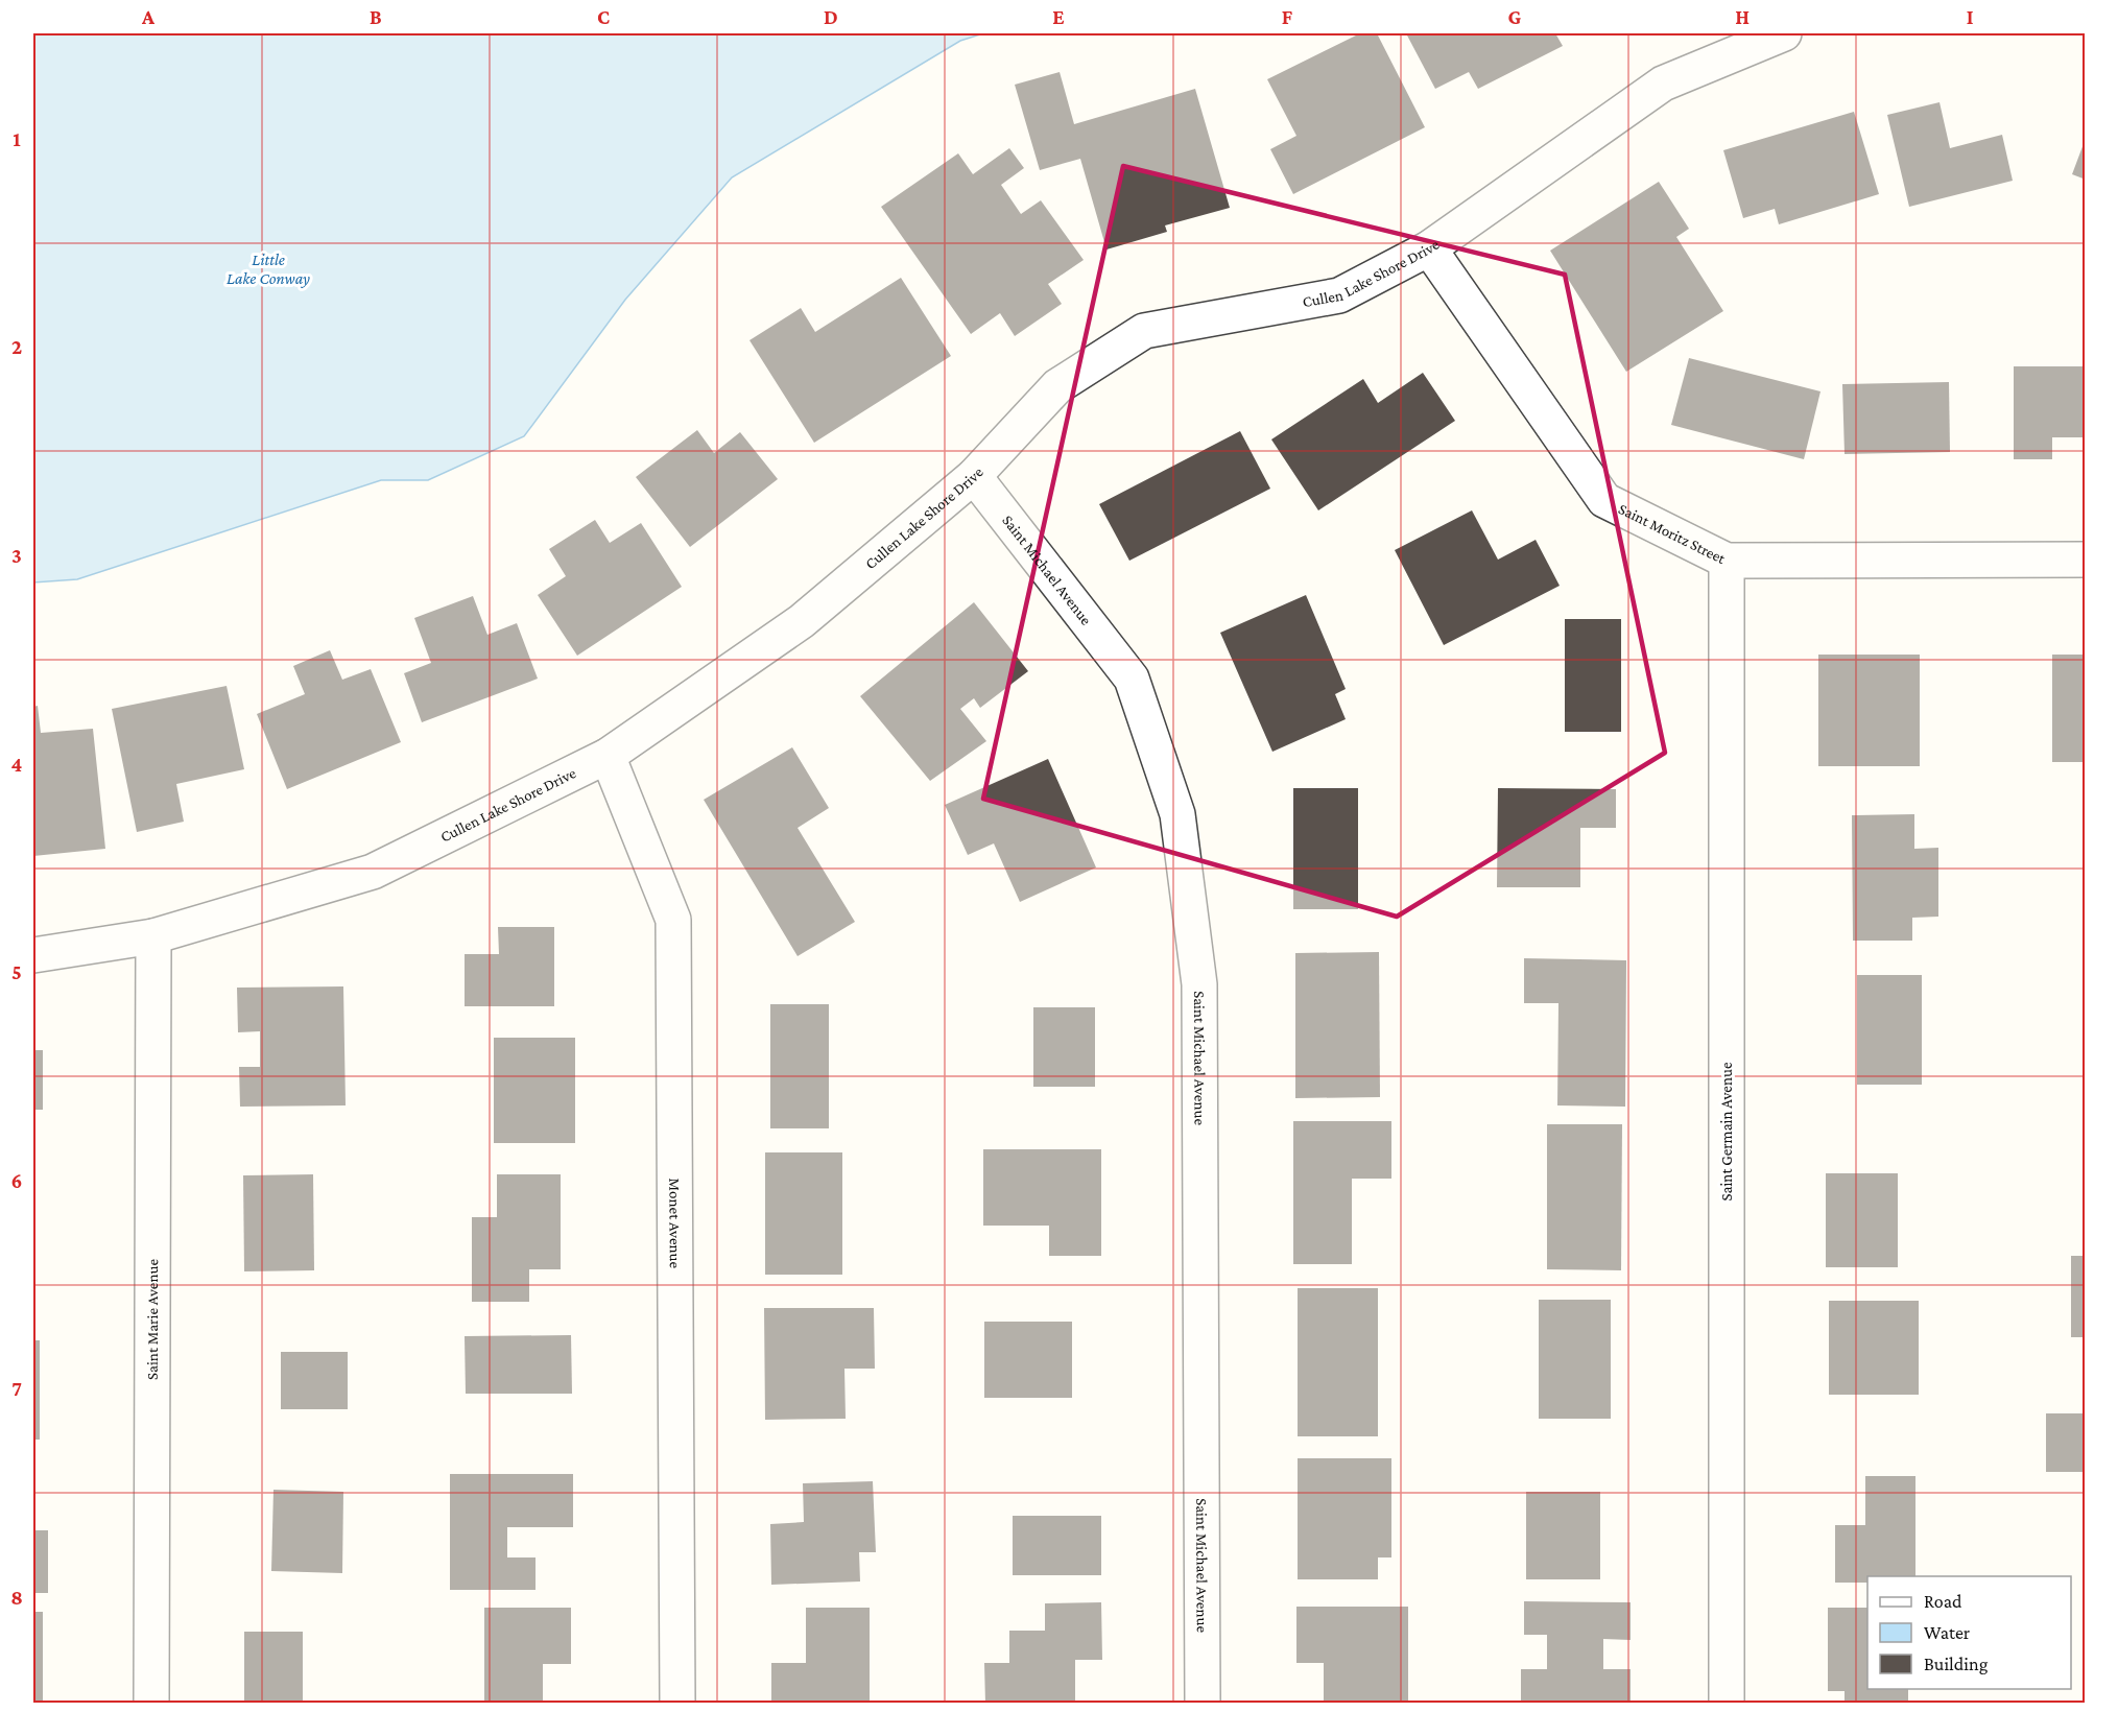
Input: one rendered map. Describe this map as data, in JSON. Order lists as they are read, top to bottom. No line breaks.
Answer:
{"streets":{"street":["Cullen Lake Shore Drive","Saint Moritz Street","Saint Michael Avenue","Saint Germain Avenue","Monet Avenue","Saint Marie Avenue"]},"crossings":[["Cullen Lake Shore Drive","Saint Moritz Street"],["Cullen Lake Shore Drive","Saint Michael Avenue"],["Cullen Lake Shore Drive","Monet Avenue"],["Cullen Lake Shore Drive","Saint Marie Avenue"],["Saint Moritz Street","Saint Germain Avenue"]],"water":["Little Lake Conway"],"legend":["Road","Water","Building"],"grid":{"columns":["A","B","C","D","E","F","G","H","I"],"rows":["1","2","3","4","5","6","7","8"]}}
